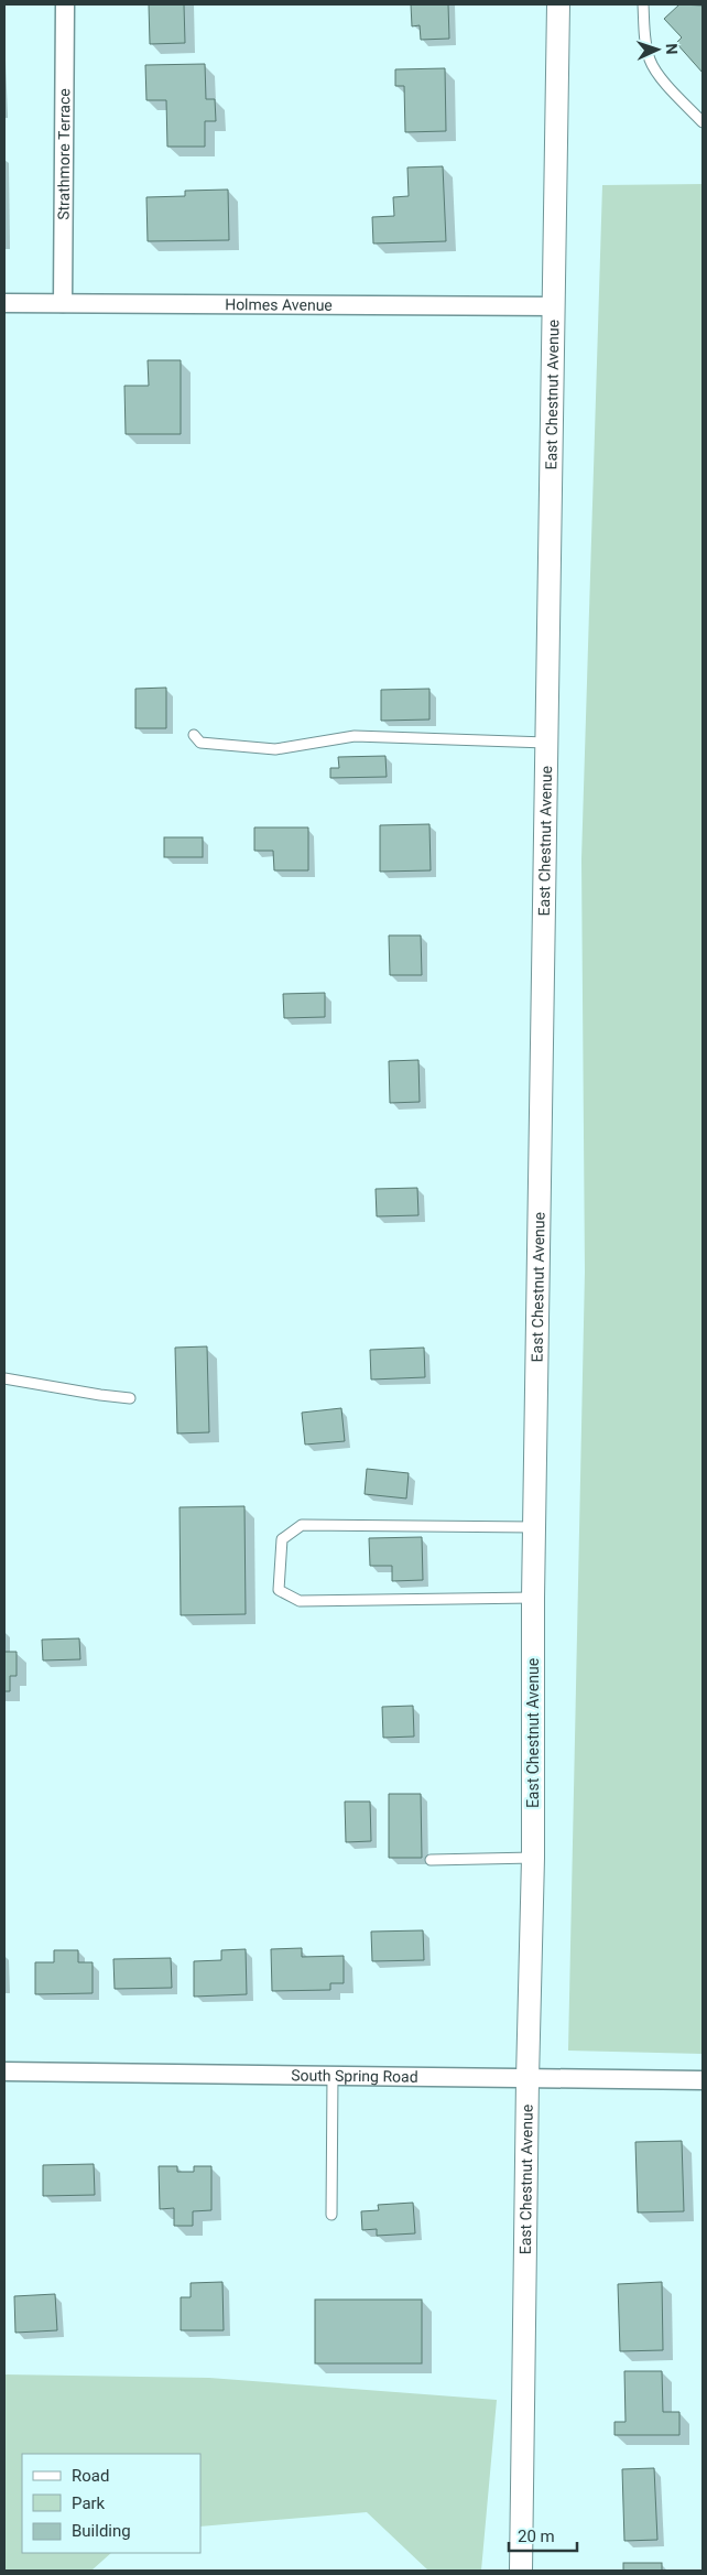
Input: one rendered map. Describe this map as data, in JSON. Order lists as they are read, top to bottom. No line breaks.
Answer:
{"streets":{"street":["Strathmore Terrace","Holmes Avenue","East Chestnut Avenue","South Spring Road"]},"crossings":[["Strathmore Terrace","Holmes Avenue"],["Holmes Avenue","East Chestnut Avenue"],["East Chestnut Avenue","South Spring Road"]],"legend":["Road","Park","Building"],"scale_bar":"20 m","north":"right"}
